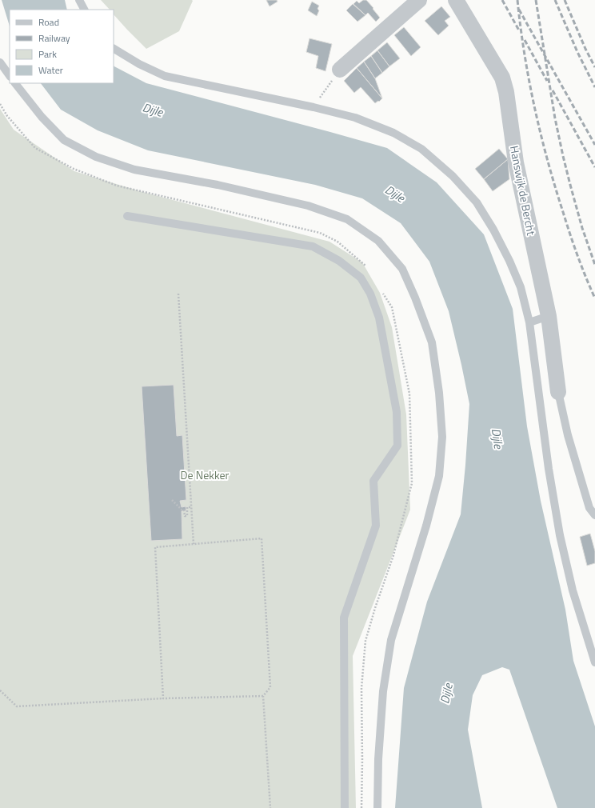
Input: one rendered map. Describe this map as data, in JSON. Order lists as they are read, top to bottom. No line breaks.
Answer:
{"streets":{"street":["Hanswijk de Bercht"]},"water":["Dijle"],"parks":["De Nekker"],"legend":["Road","Railway","Park","Water"]}
